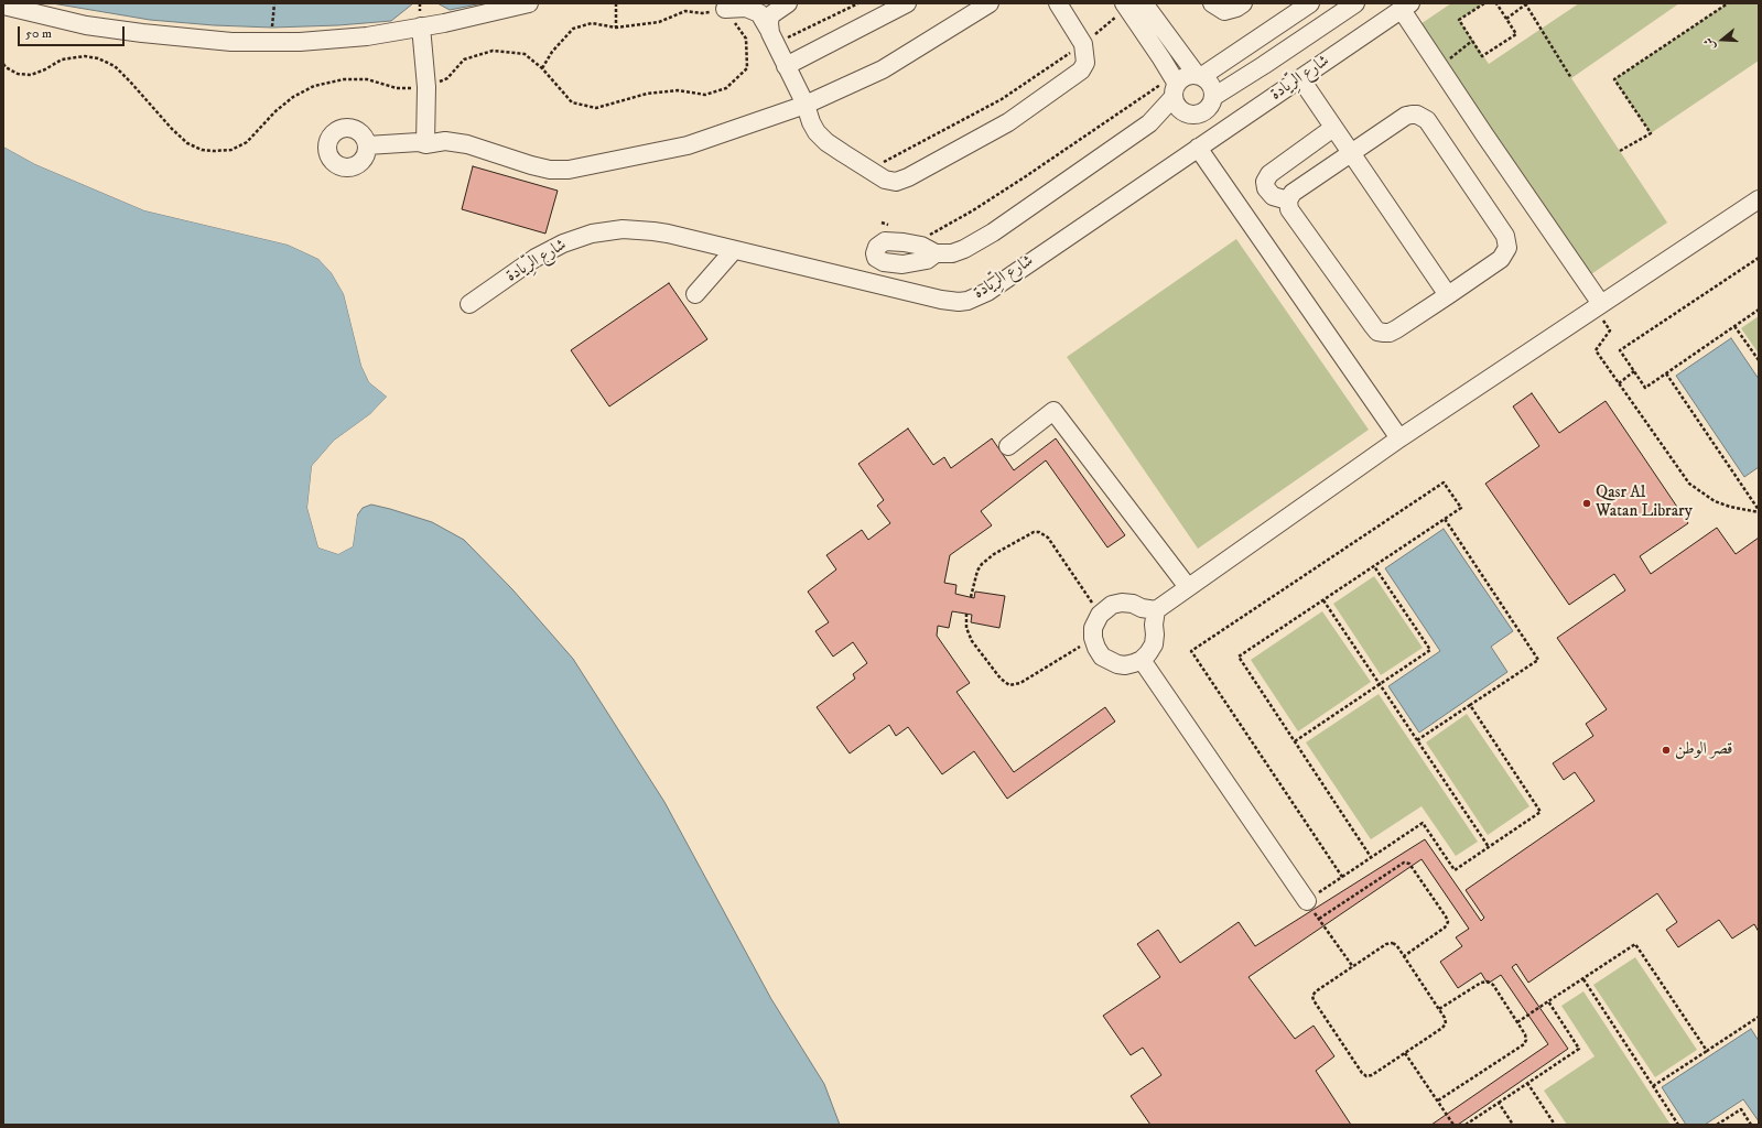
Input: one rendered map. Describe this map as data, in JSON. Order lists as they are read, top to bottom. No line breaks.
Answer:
{"streets":{"street":["شارع الرِّيادة"]},"places":["Qasr Al Watan Library","قصر الوطن"],"scale_bar":"50 m","north":"left"}
